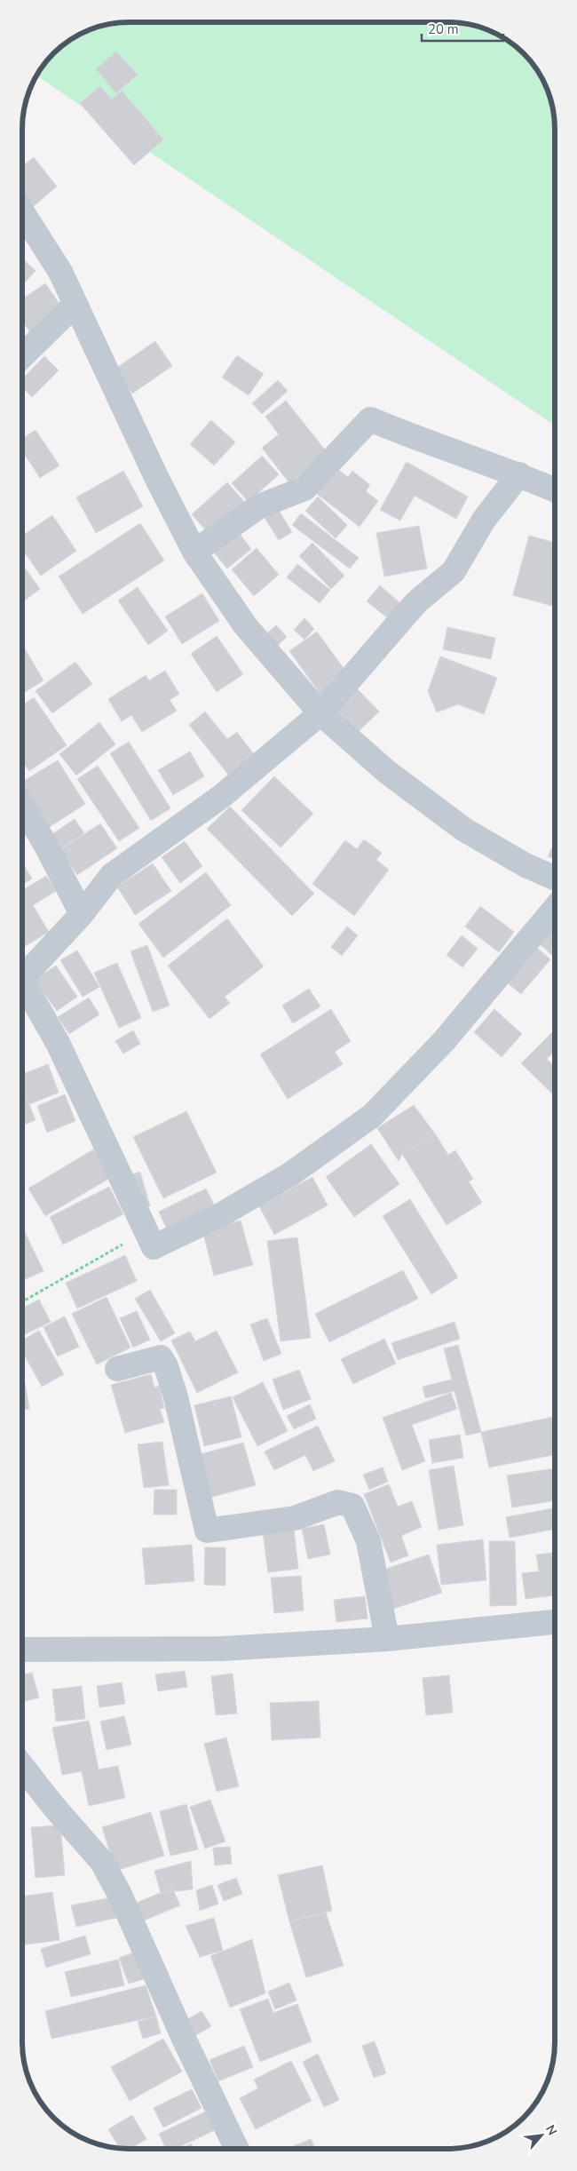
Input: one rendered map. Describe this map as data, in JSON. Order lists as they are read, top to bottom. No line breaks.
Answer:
{"scale_bar":"20 m","north":"top right"}
